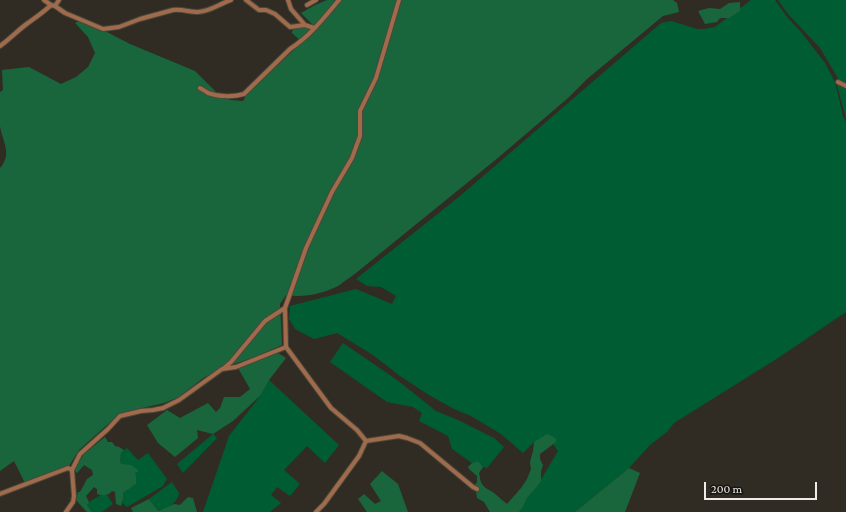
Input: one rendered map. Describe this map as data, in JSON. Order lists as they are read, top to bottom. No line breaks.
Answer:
{"scale_bar":"200 m"}
